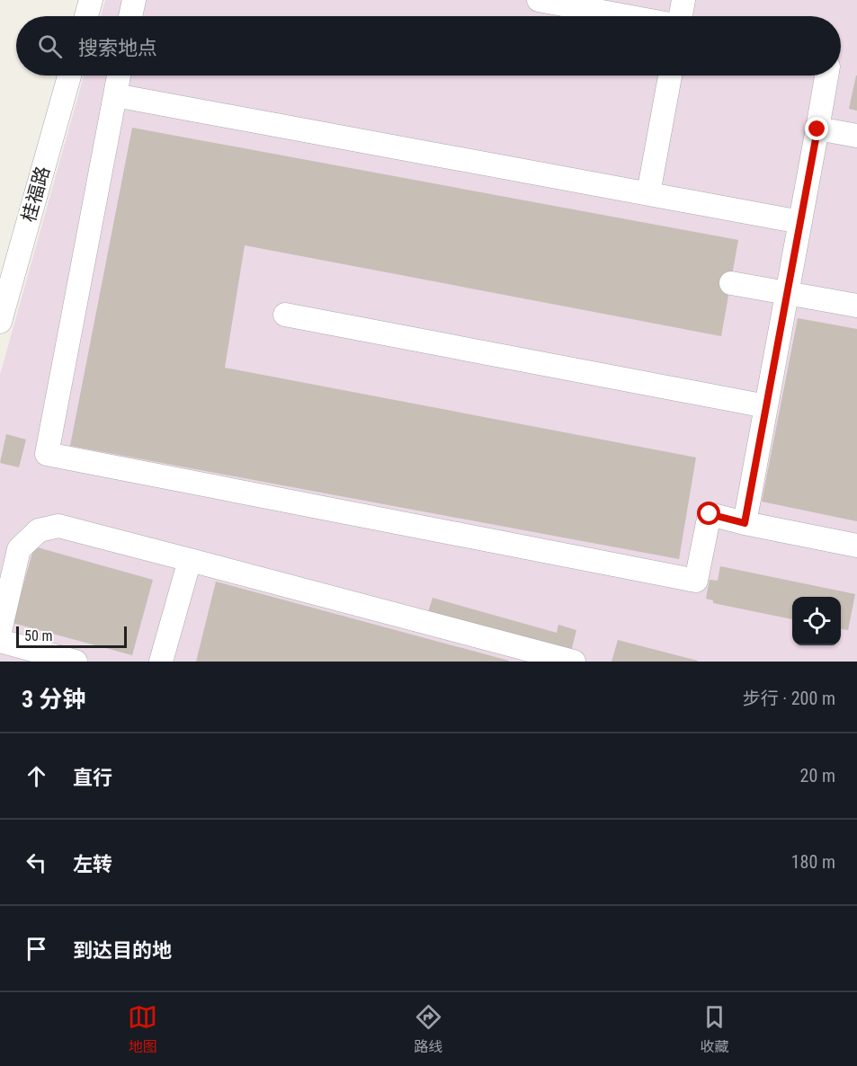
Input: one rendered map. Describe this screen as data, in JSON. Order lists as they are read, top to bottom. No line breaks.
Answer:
{"streets":{"street":["桂福路"]},"scale_bar":"50 m","page":{"search":"搜索地点","scale":"50 m","heading":["3 分钟","步行 · 200 m"],"list":[["直行","20 m"],["左转","180 m"],"到达目的地"],"nav":["地图","路线","收藏"]}}
